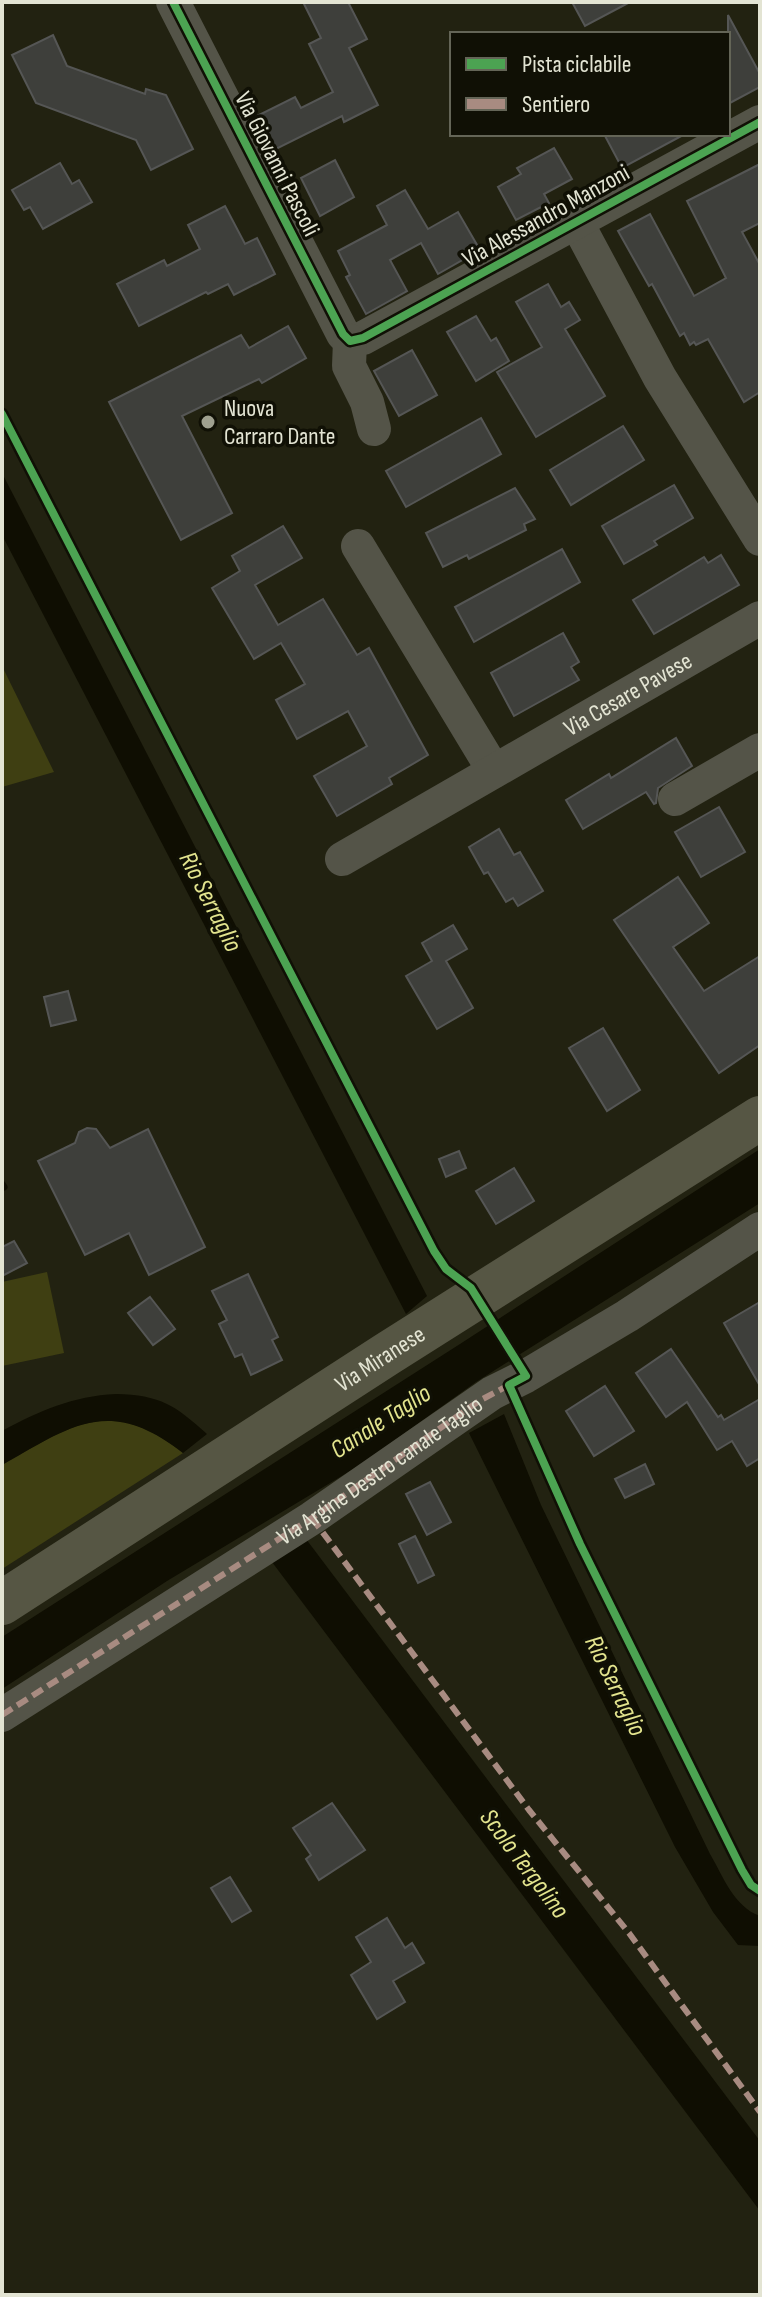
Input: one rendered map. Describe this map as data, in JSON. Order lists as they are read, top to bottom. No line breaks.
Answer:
{"streets":{"main road":["Via Miranese"],"street":["Via Giovanni Pascoli","Via Alessandro Manzoni","Via Cesare Pavese","Via Argine Destro canale Taglio"]},"crossings":[["Via Giovanni Pascoli","Via Alessandro Manzoni"]],"water":["Rio Serraglio","Canale Taglio","Scolo Tergolino"],"places":["Nuova Carraro Dante"],"legend":["Pista ciclabile","Sentiero"]}
